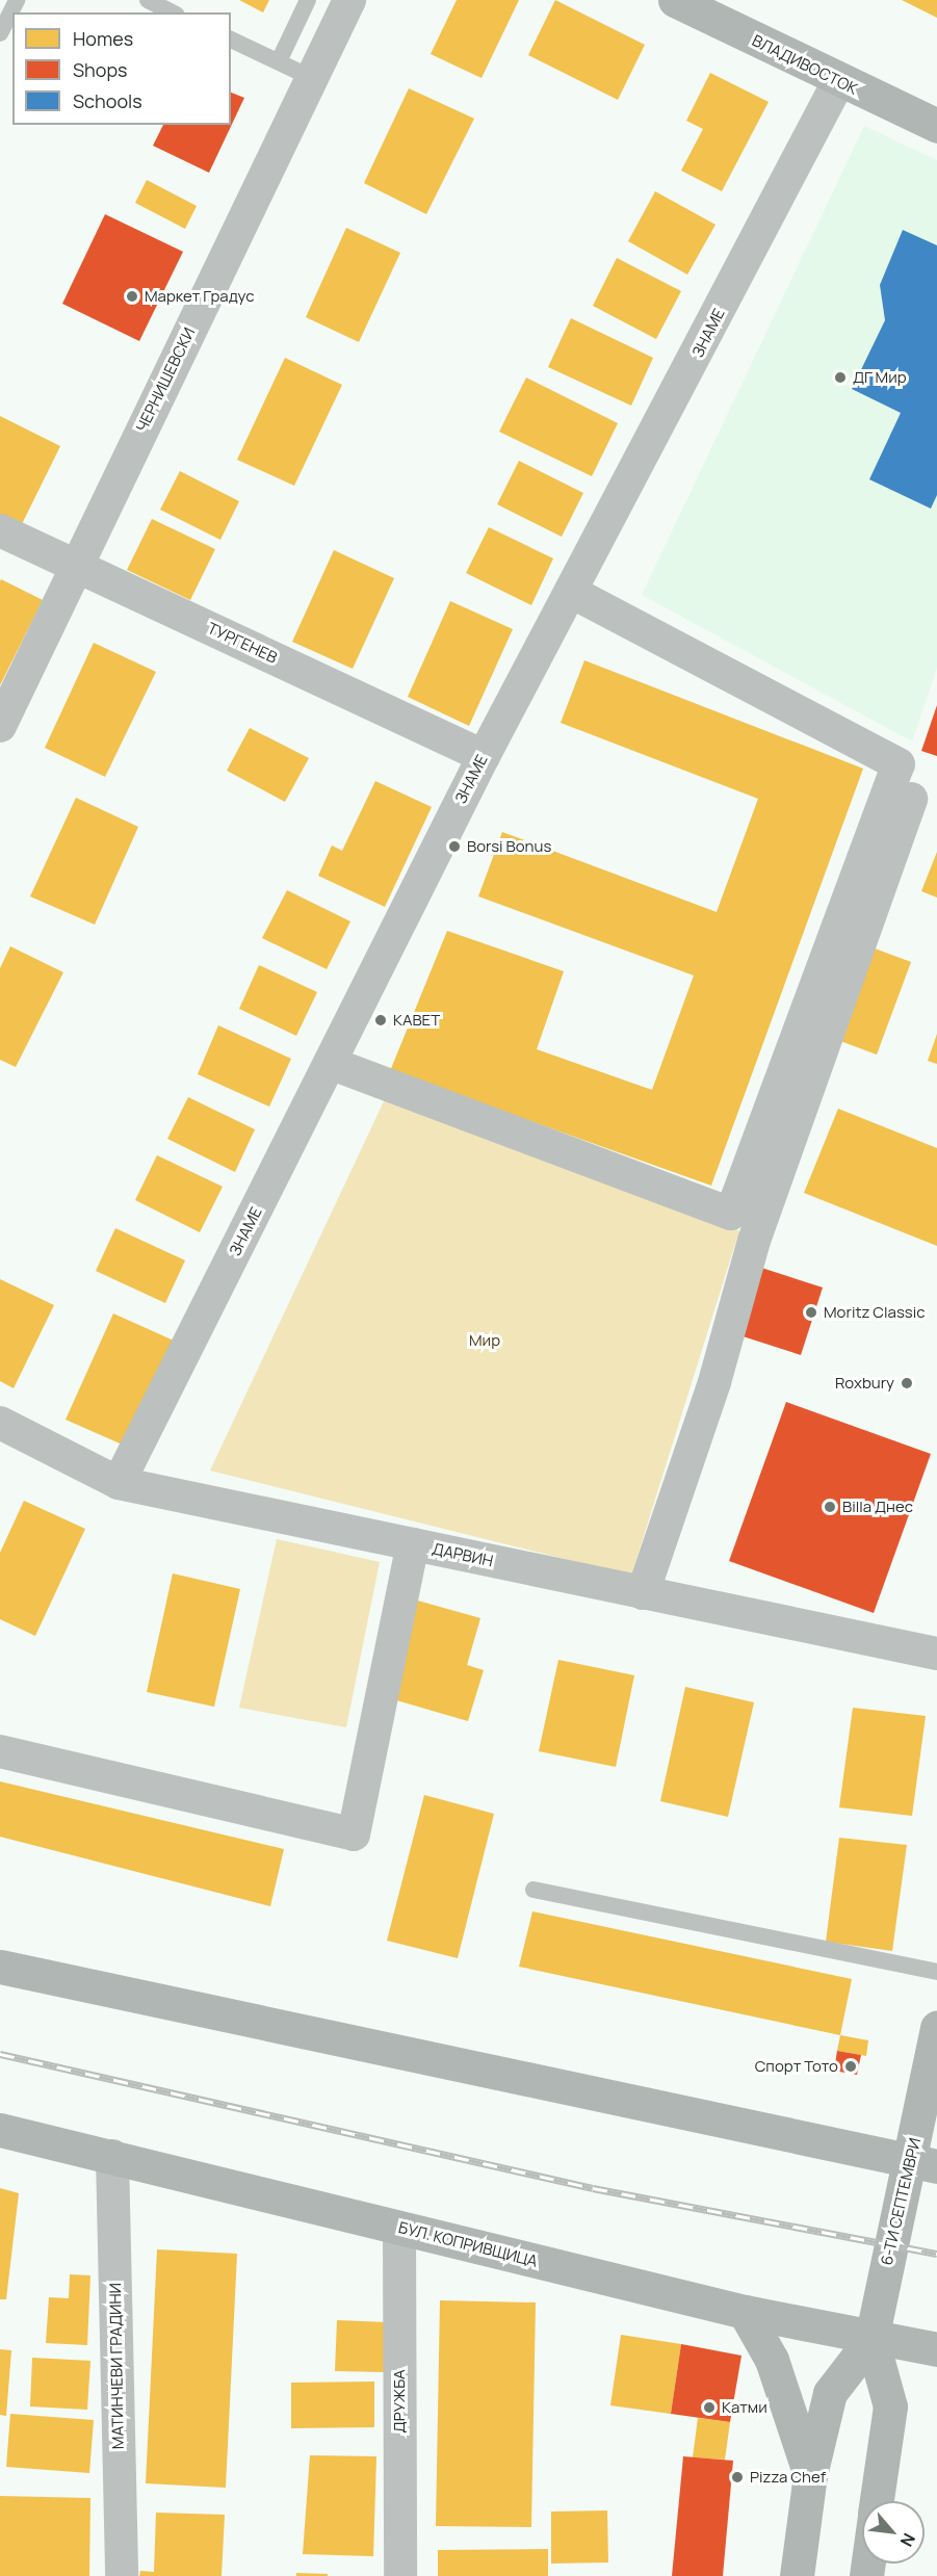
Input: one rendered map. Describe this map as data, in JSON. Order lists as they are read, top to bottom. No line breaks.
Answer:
{"streets":{"main road":["ВЛАДИВОСТОК","6-ТИ СЕПТЕМВРИ","БУЛ. КОПРИВЩИЦА"],"street":["ЗНАМЕ","ЧЕРНИШЕВСКИ","ТУРГЕНЕВ","ДАРВИН","МАТИНЧЕВИ ГРАДИНИ","ДРУЖБА"]},"crossings":[["ВЛАДИВОСТОК","ЗНАМЕ"],["ЗНАМЕ","ТУРГЕНЕВ"],["ЗНАМЕ","ДАРВИН"],["ЧЕРНИШЕВСКИ","ТУРГЕНЕВ"],["6-ТИ СЕПТЕМВРИ","БУЛ. КОПРИВЩИЦА"],["БУЛ. КОПРИВЩИЦА","МАТИНЧЕВИ ГРАДИНИ"],["БУЛ. КОПРИВЩИЦА","ДРУЖБА"]],"parks":["Мир"],"places":["Маркет Градус","ДГ Мир","Borsi Bonus","KABET","Moritz Classic","Roxbury","Billa Днес","Спорт Тото","Катми","Pizza Chef"],"legend":["Homes","Shops","Schools"],"north":"bottom right"}
